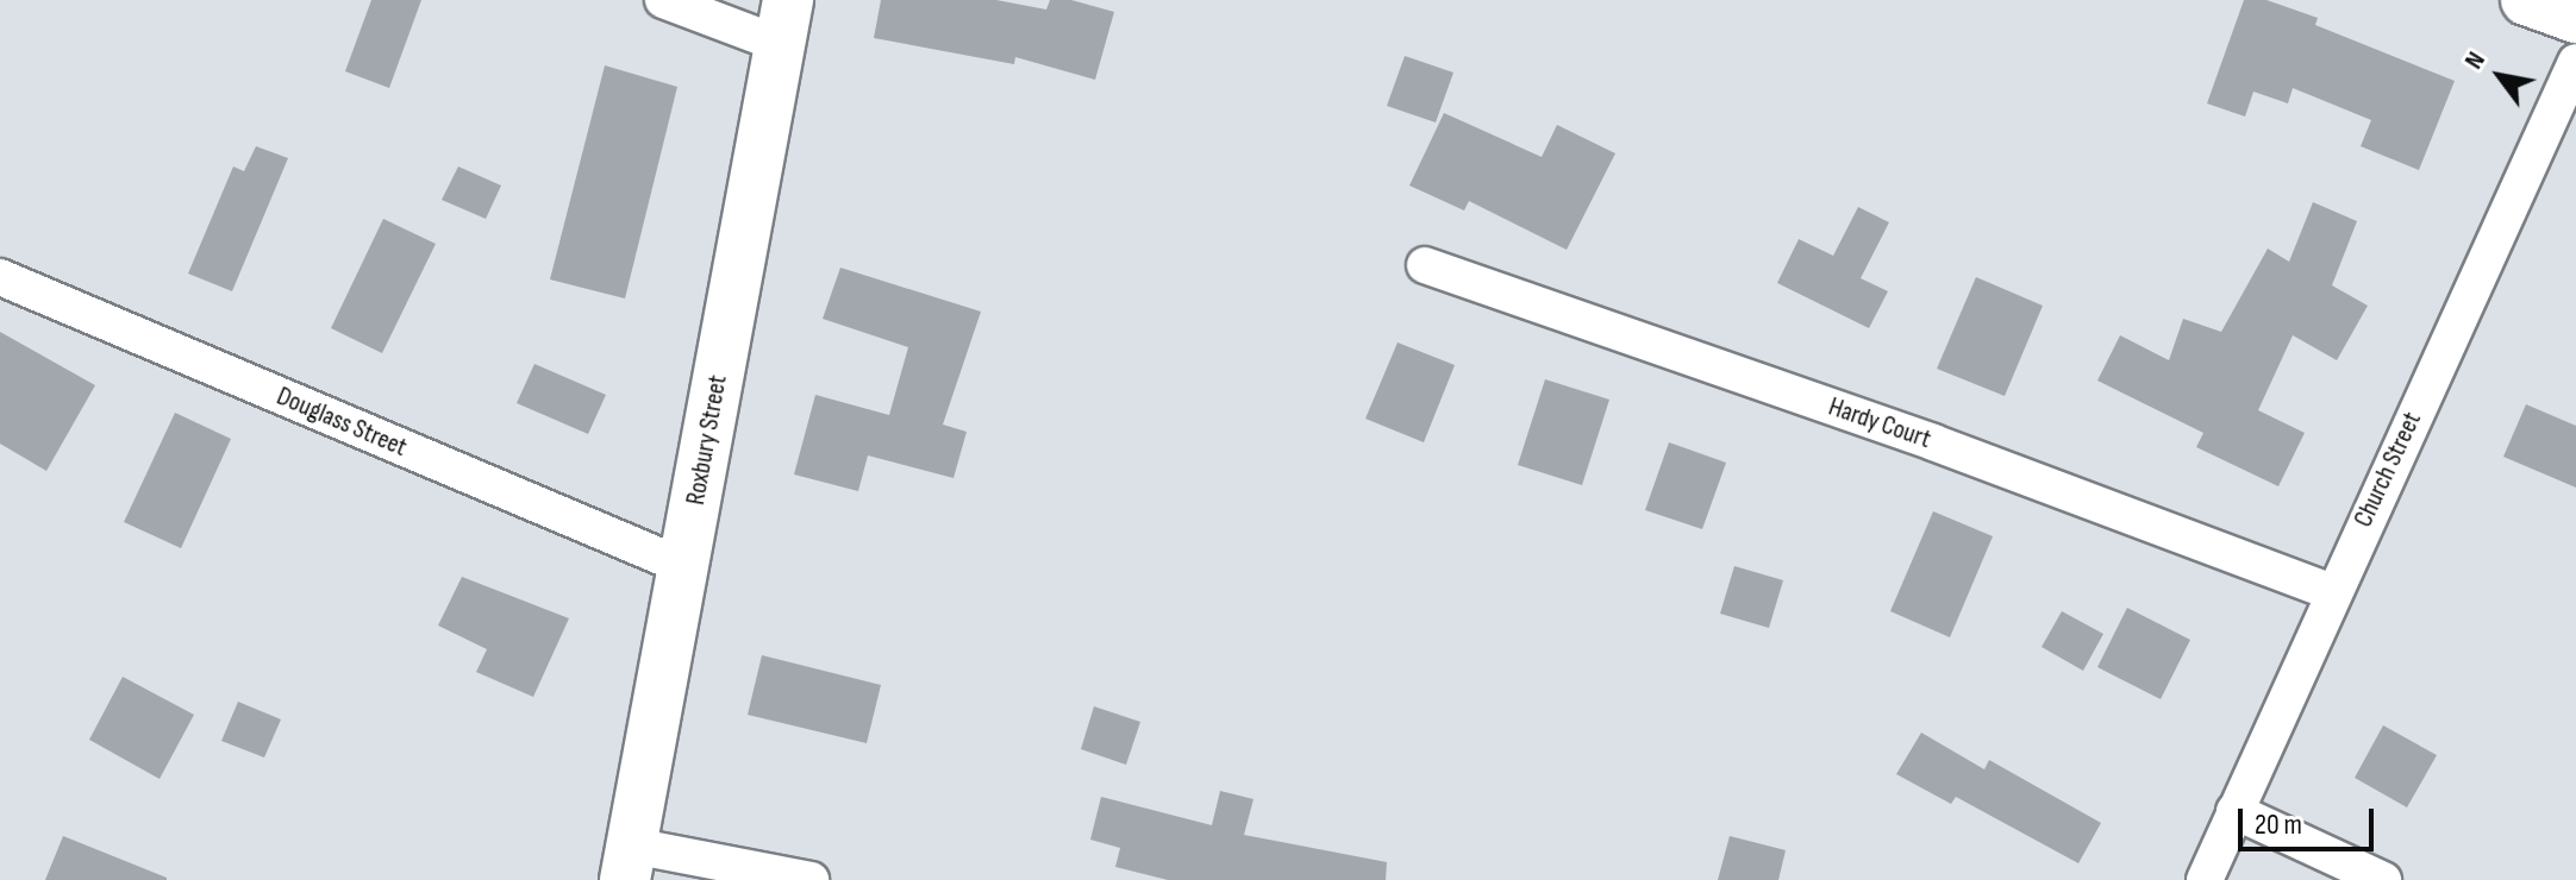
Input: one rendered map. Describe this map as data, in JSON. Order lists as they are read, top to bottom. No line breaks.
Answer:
{"streets":{"street":["Douglass Street","Hardy Court","Roxbury Street","Church Street"]},"crossings":[["Douglass Street","Roxbury Street"],["Hardy Court","Church Street"]],"scale_bar":"20 m","north":"top left"}
